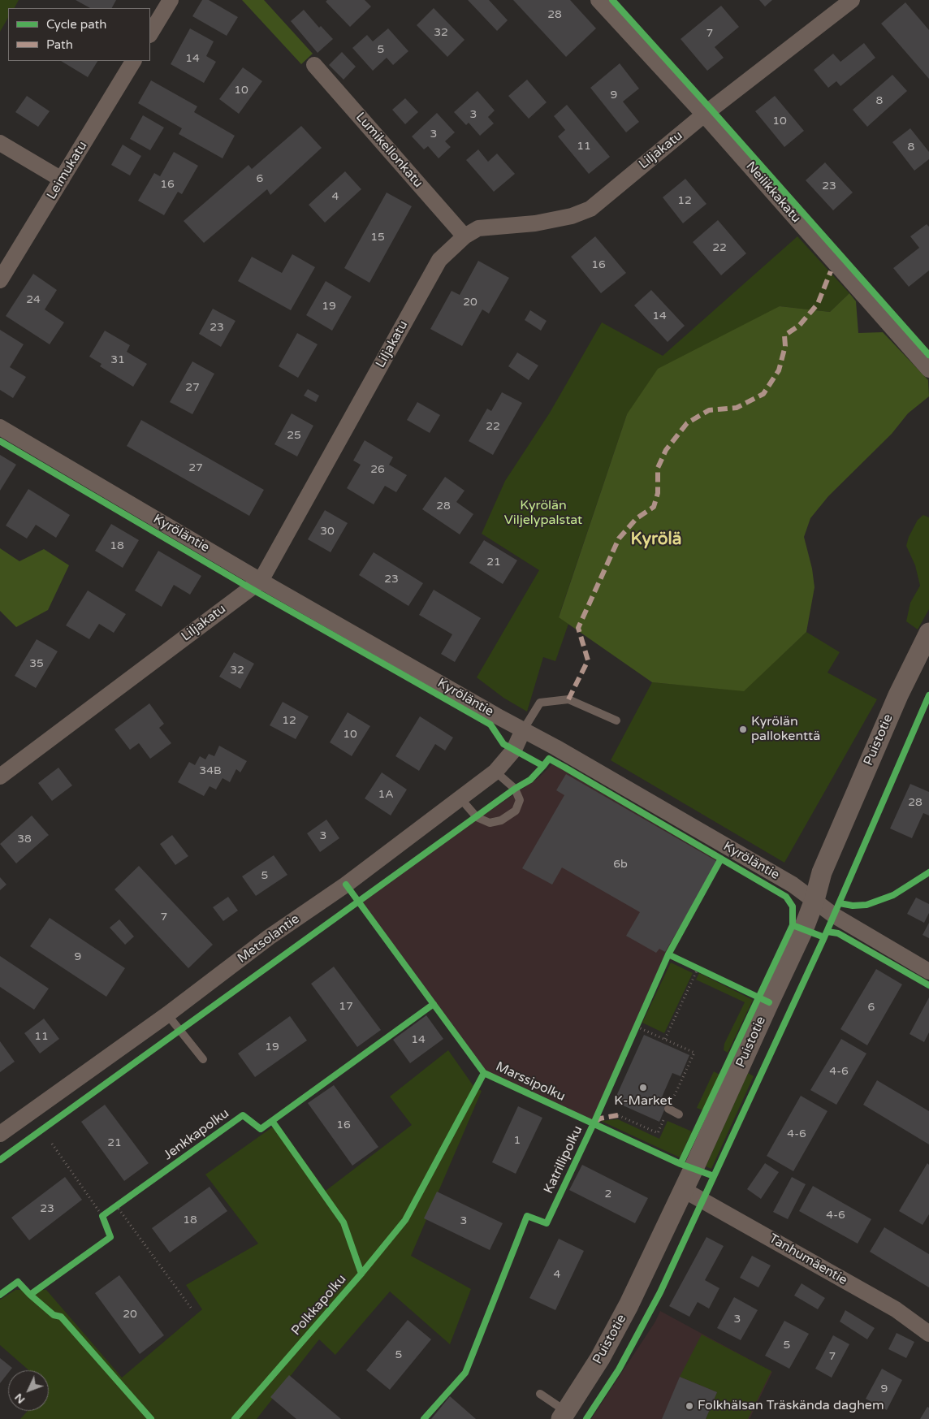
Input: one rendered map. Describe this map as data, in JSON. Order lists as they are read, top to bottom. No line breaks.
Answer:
{"streets":{"street":["Lumikellonkatu","Liljakatu","Leimukatu","Neilikkakatu","Kyröläntie","Puistotie","Metsolantie","Tanhumäentie"],"cycle path":["Marssipolku","Jenkkapolku","Katrillipolku","Polkkapolku"]},"crossings":[["Lumikellonkatu","Liljakatu"],["Liljakatu","Neilikkakatu"],["Liljakatu","Kyröläntie"],["Kyröläntie","Puistotie"],["Kyröläntie","Metsolantie"],["Puistotie","Tanhumäentie"]],"districts":["Kyrölä"],"parks":["Kyrölän Viljelypalstat"],"places":["Kyrölän pallokenttä","K-Market","Folkhälsan Träskända daghem"],"house_numbers":["28","32","7","5","14","10","9","8","3","10","3","11","8","6","16","23","4","12","15","22","16","24","20","19","14","23","31","27","22","25","27","26","28","30","18","21","23","35","32","12","10","34B","1A","28","3","38","6b","5","7","9","17","6","11","14","19","4-6","16","4-6","1","21","2","23","4-6","18","3","4","20","3","5","5","7","9"],"legend":["Cycle path","Path"],"north":"bottom left"}
